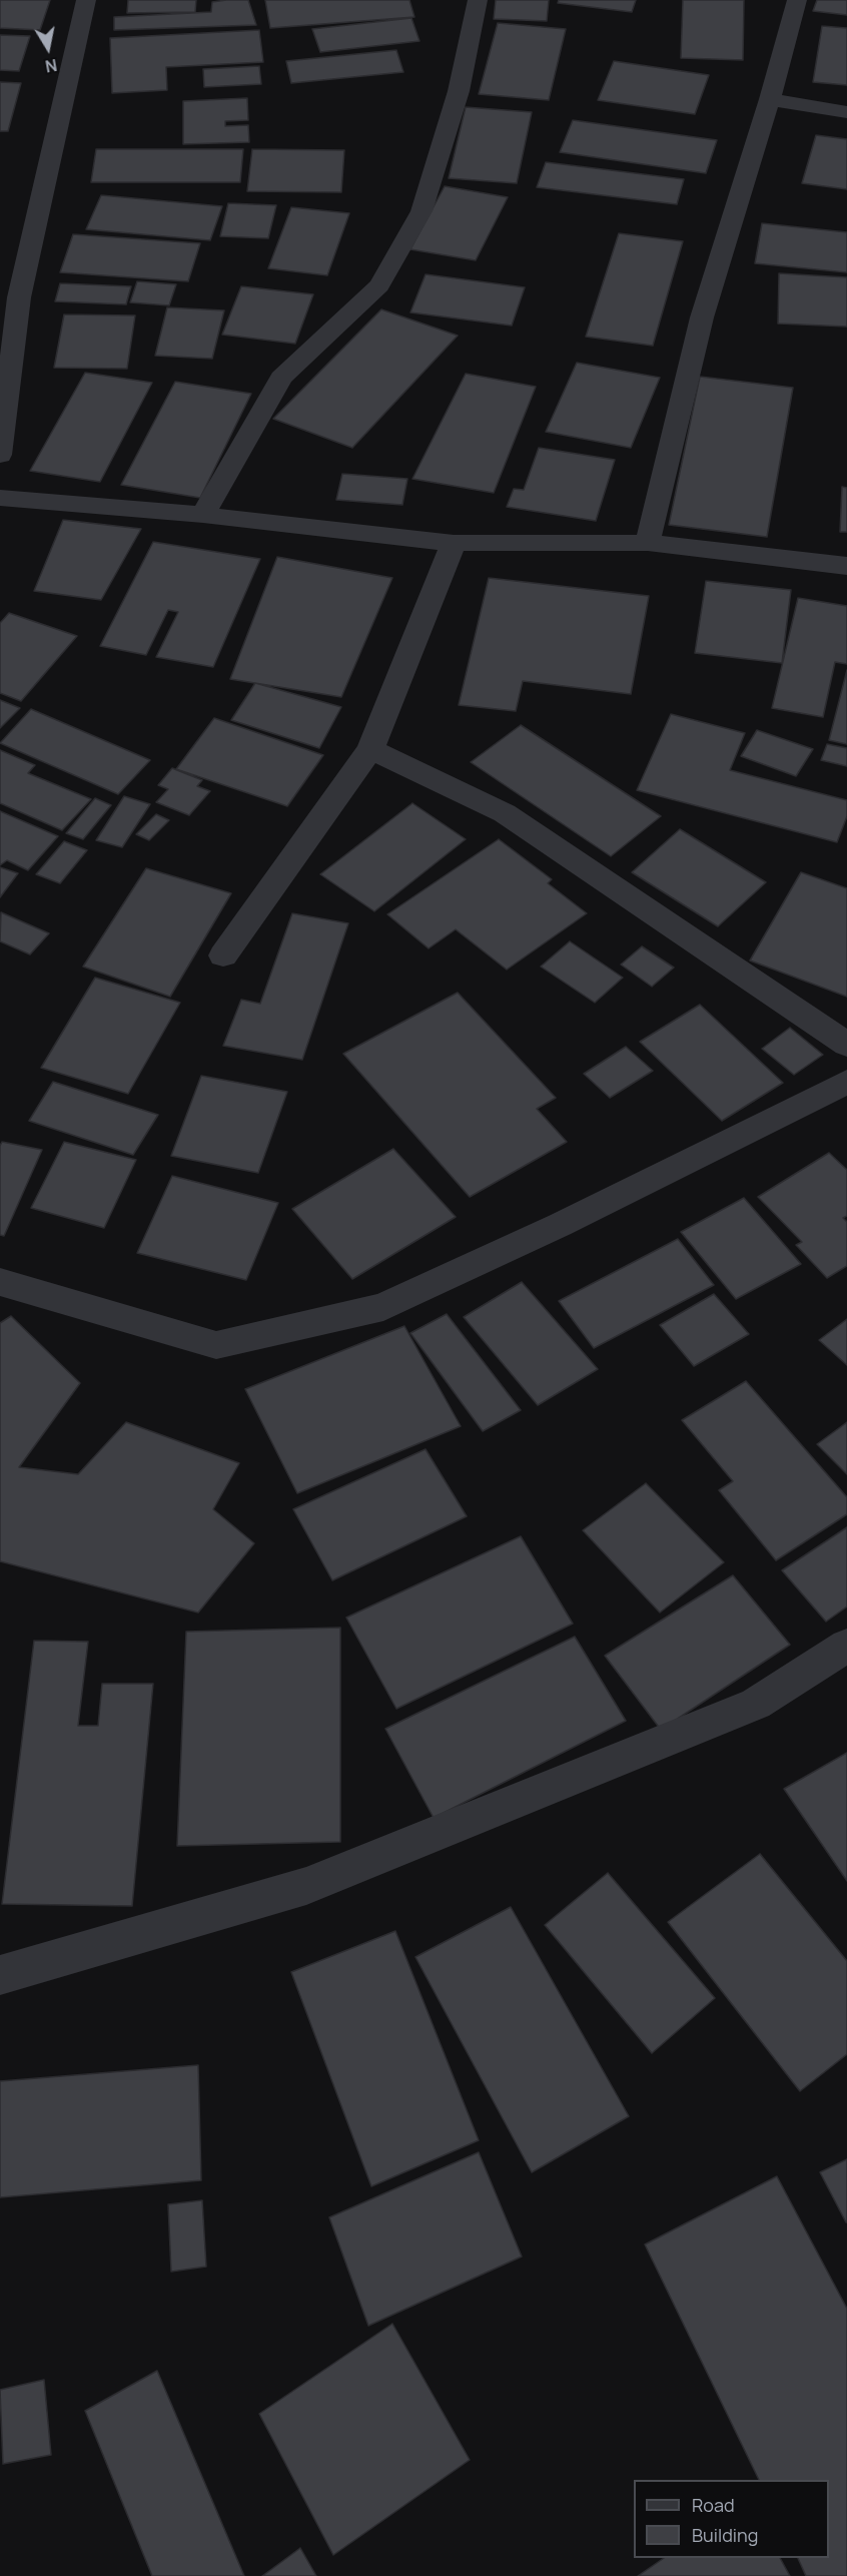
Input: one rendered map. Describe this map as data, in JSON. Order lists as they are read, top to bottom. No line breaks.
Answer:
{"legend":["Road","Building"],"north":"bottom"}
